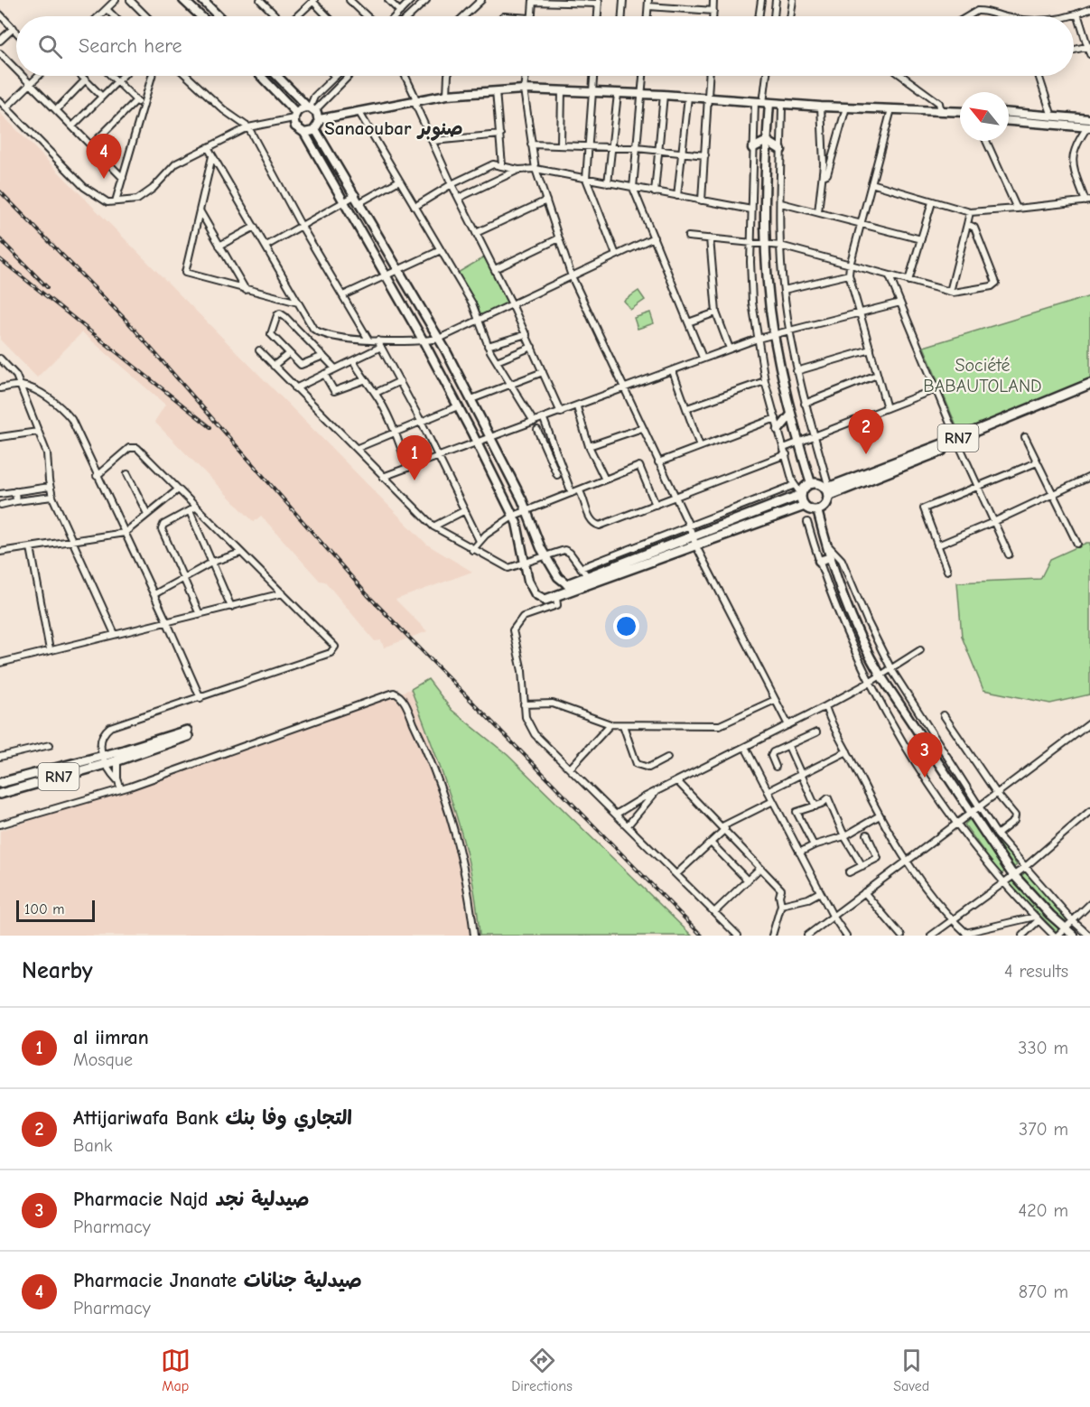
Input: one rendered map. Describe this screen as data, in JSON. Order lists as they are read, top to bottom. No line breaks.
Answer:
{"streets":{"main road":["RN7"]},"districts":["Sanaoubar صنوبر"],"parks":["Société BABAUTOLAND"],"scale_bar":"100 m","north":"top left","page":{"search":"Search here","pins":["4","2","1","3"],"scale":"100 m","heading":["Nearby","4 results"],"list":[{"mark":"1","name":"al iimran","note":"Mosque","value":"330 m"},{"mark":"2","name":"Attijariwafa Bank التجاري وفا بنك","note":"Bank","value":"370 m"},{"mark":"3","name":"Pharmacie Najd صيدلية نجد","note":"Pharmacy","value":"420 m"},{"mark":"4","name":"Pharmacie Jnanate صيدلية جنانات","note":"Pharmacy","value":"870 m"}],"nav":["Map","Directions","Saved"]}}
